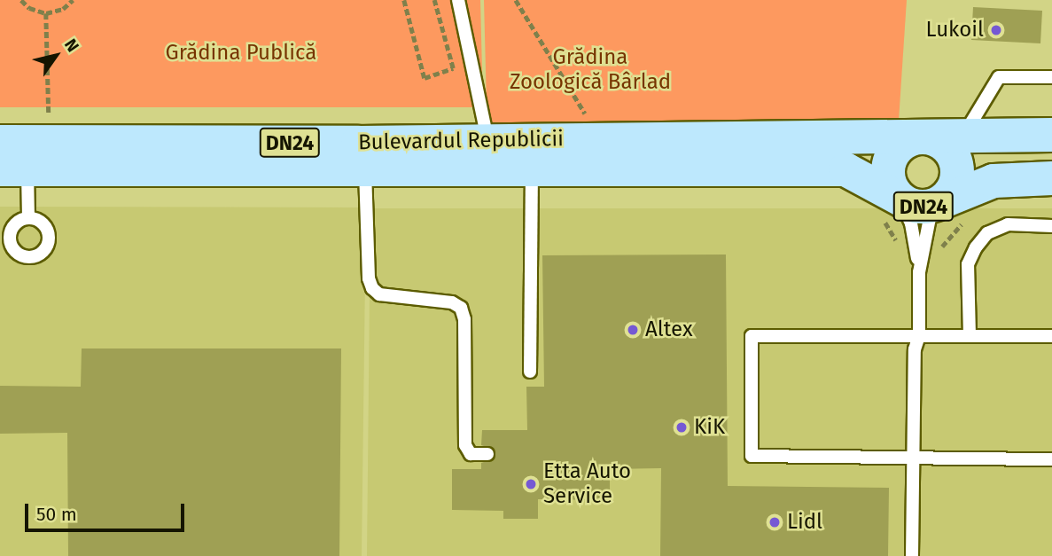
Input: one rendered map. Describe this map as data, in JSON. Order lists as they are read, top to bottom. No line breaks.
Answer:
{"streets":{"main road":["Bulevardul Republicii","DN24"]},"parks":["Grădina Publică","Grădina Zoologică Bârlad"],"places":["Lukoil","Altex","KiK","Etta Auto Service","Lidl"],"scale_bar":"50 m","north":"top right"}
